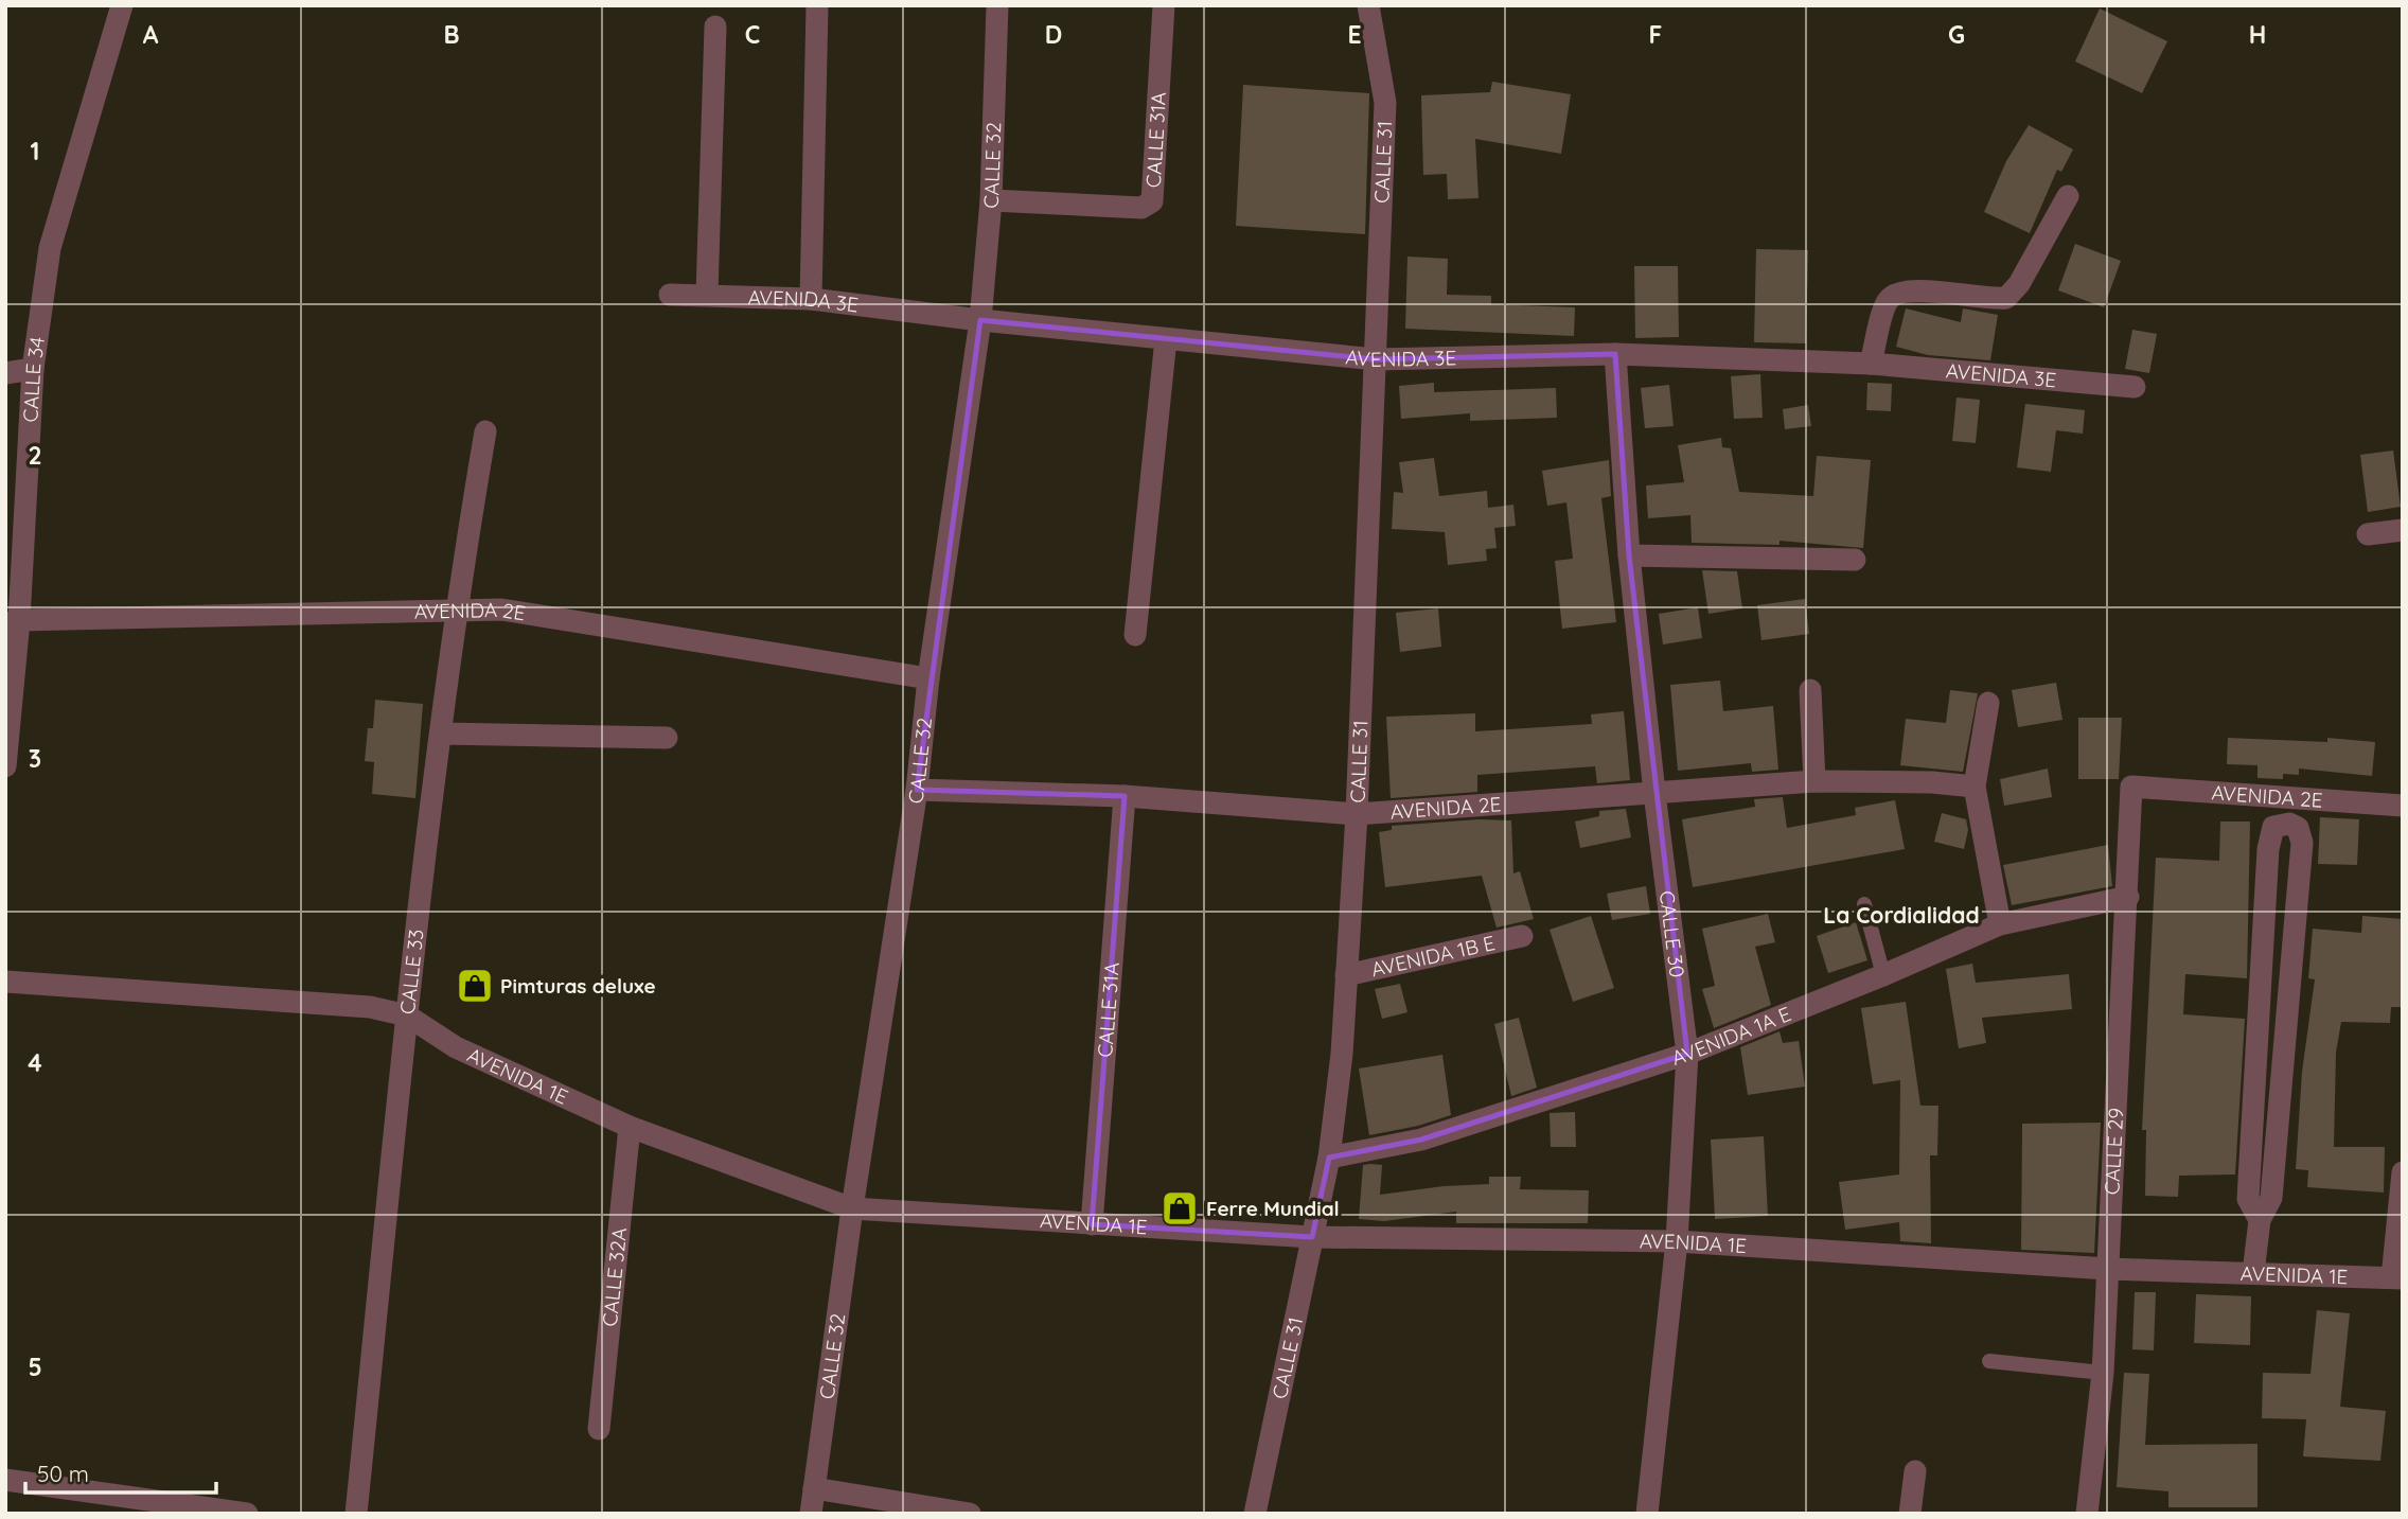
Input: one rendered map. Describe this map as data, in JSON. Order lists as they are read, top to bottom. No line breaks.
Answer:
{"streets":{"street":["CALLE 31A","CALLE 31","CALLE 32","AVENIDA 3E","CALLE 34","AVENIDA 2E","CALLE 30","AVENIDA 1B E","CALLE 33","AVENIDA 1A E","AVENIDA 1E","CALLE 29","CALLE 32A"]},"crossings":[["CALLE 31A","CALLE 32"],["CALLE 31A","AVENIDA 2E"],["CALLE 31A","AVENIDA 1E"],["CALLE 31","AVENIDA 3E"],["CALLE 31","AVENIDA 2E"],["CALLE 31","AVENIDA 1B E"],["CALLE 31","AVENIDA 1A E"],["CALLE 31","AVENIDA 1E"],["CALLE 32","AVENIDA 3E"],["CALLE 32","AVENIDA 2E"],["CALLE 32","AVENIDA 1E"],["AVENIDA 3E","CALLE 30"],["CALLE 34","AVENIDA 2E"],["AVENIDA 2E","CALLE 30"],["AVENIDA 2E","CALLE 33"],["AVENIDA 2E","CALLE 29"],["CALLE 30","AVENIDA 1A E"],["CALLE 30","AVENIDA 1E"],["CALLE 33","AVENIDA 1E"],["AVENIDA 1A E","CALLE 29"],["AVENIDA 1E","CALLE 29"],["AVENIDA 1E","CALLE 32A"]],"districts":["La Cordialidad"],"places":{"shop":["Pimturas deluxe","Ferre Mundial"]},"scale_bar":"50 m","grid":{"columns":["A","B","C","D","E","F","G","H"],"rows":["1","2","3","4","5"]}}
